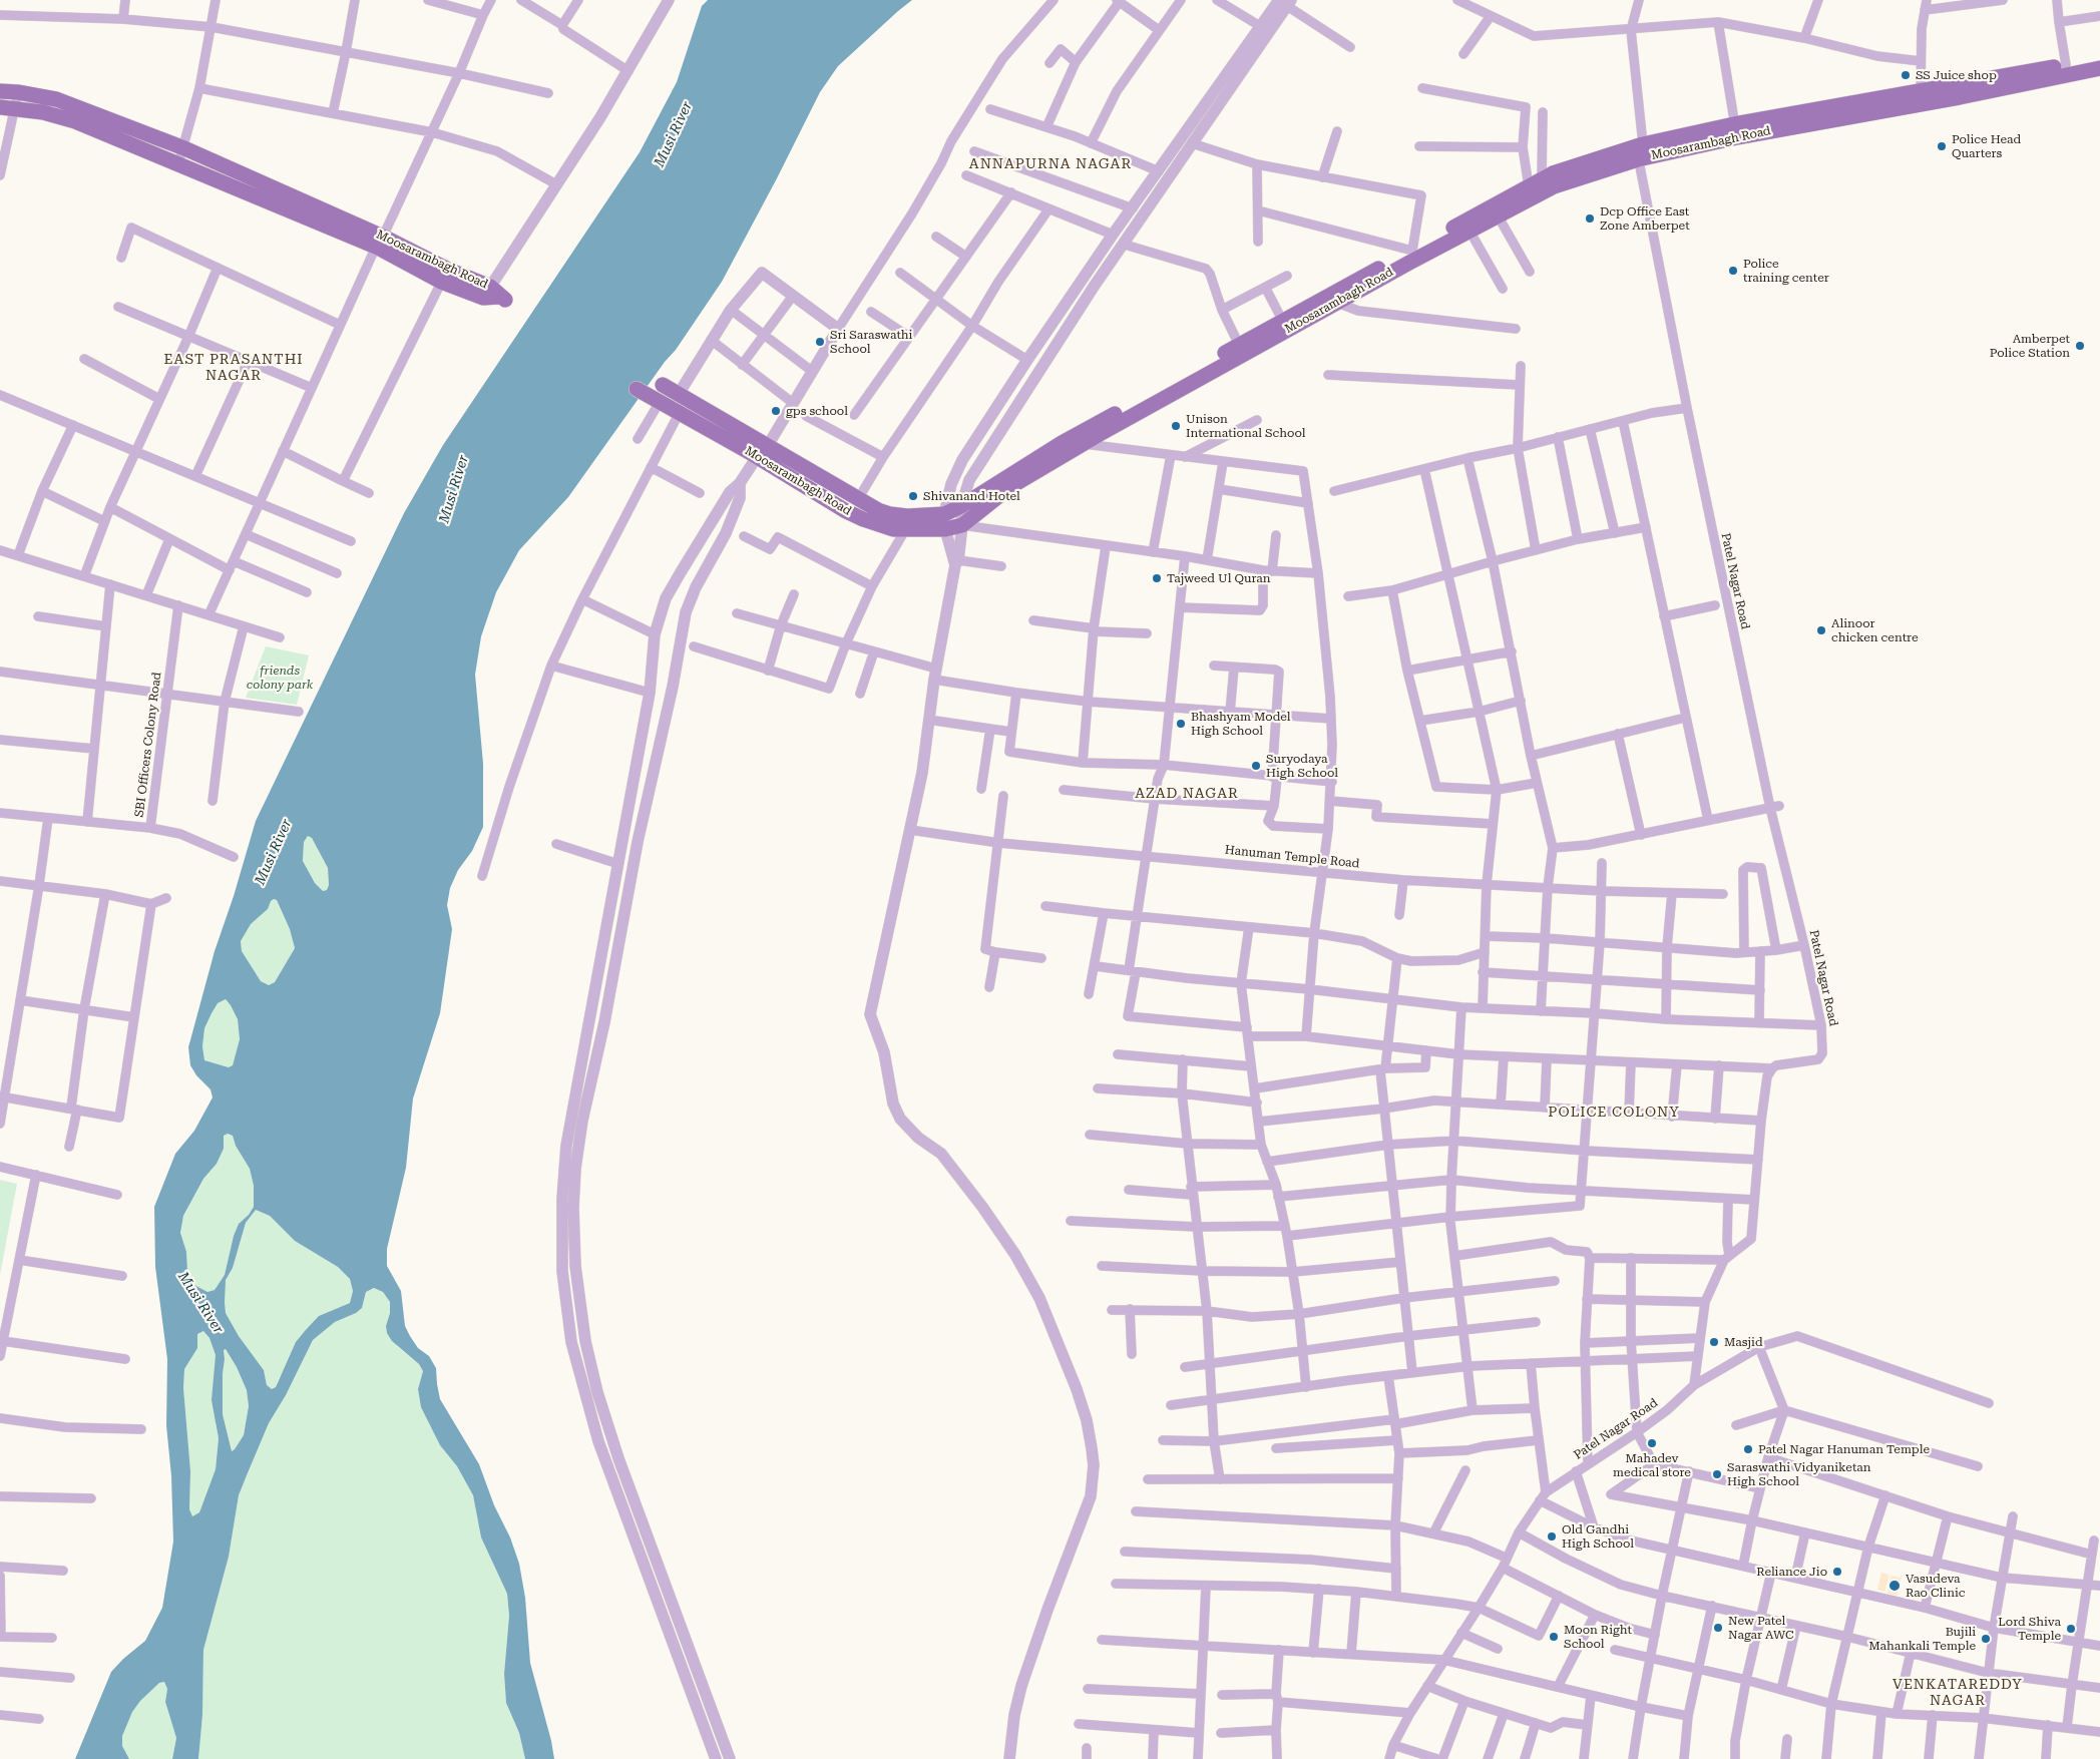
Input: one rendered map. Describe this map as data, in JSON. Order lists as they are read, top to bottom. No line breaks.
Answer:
{"streets":{"main road":["Moosarambagh Road"],"street":["Patel Nagar Road","SBI Officers Colony Road","Hanuman Temple Road"]},"crossings":[["Moosarambagh Road","Patel Nagar Road"]],"districts":["ANNAPURNA NAGAR","EAST PRASANTHI NAGAR","AZAD NAGAR","POLICE COLONY","VENKATAREDDY NAGAR"],"water":["Musi River"],"parks":["friends colony park"],"places":["SS Juice shop","Police Head Quarters","Dcp Office East Zone Amberpet","Police training center","Sri Saraswathi School","Amberpet Police Station","gps school","Unison International School","Shivanand Hotel","Tajweed Ul Quran","Alinoor chicken centre","Bhashyam Model High School","Suryodaya High School","Masjid","Mahadev medical store","Patel Nagar Hanuman Temple","Saraswathi Vidyaniketan High School","Old Gandhi High School","Reliance Jio","Vasudeva Rao Clinic","New Patel Nagar AWC","Lord Shiva Temple","Moon Right School","Bujili Mahankali Temple"]}
